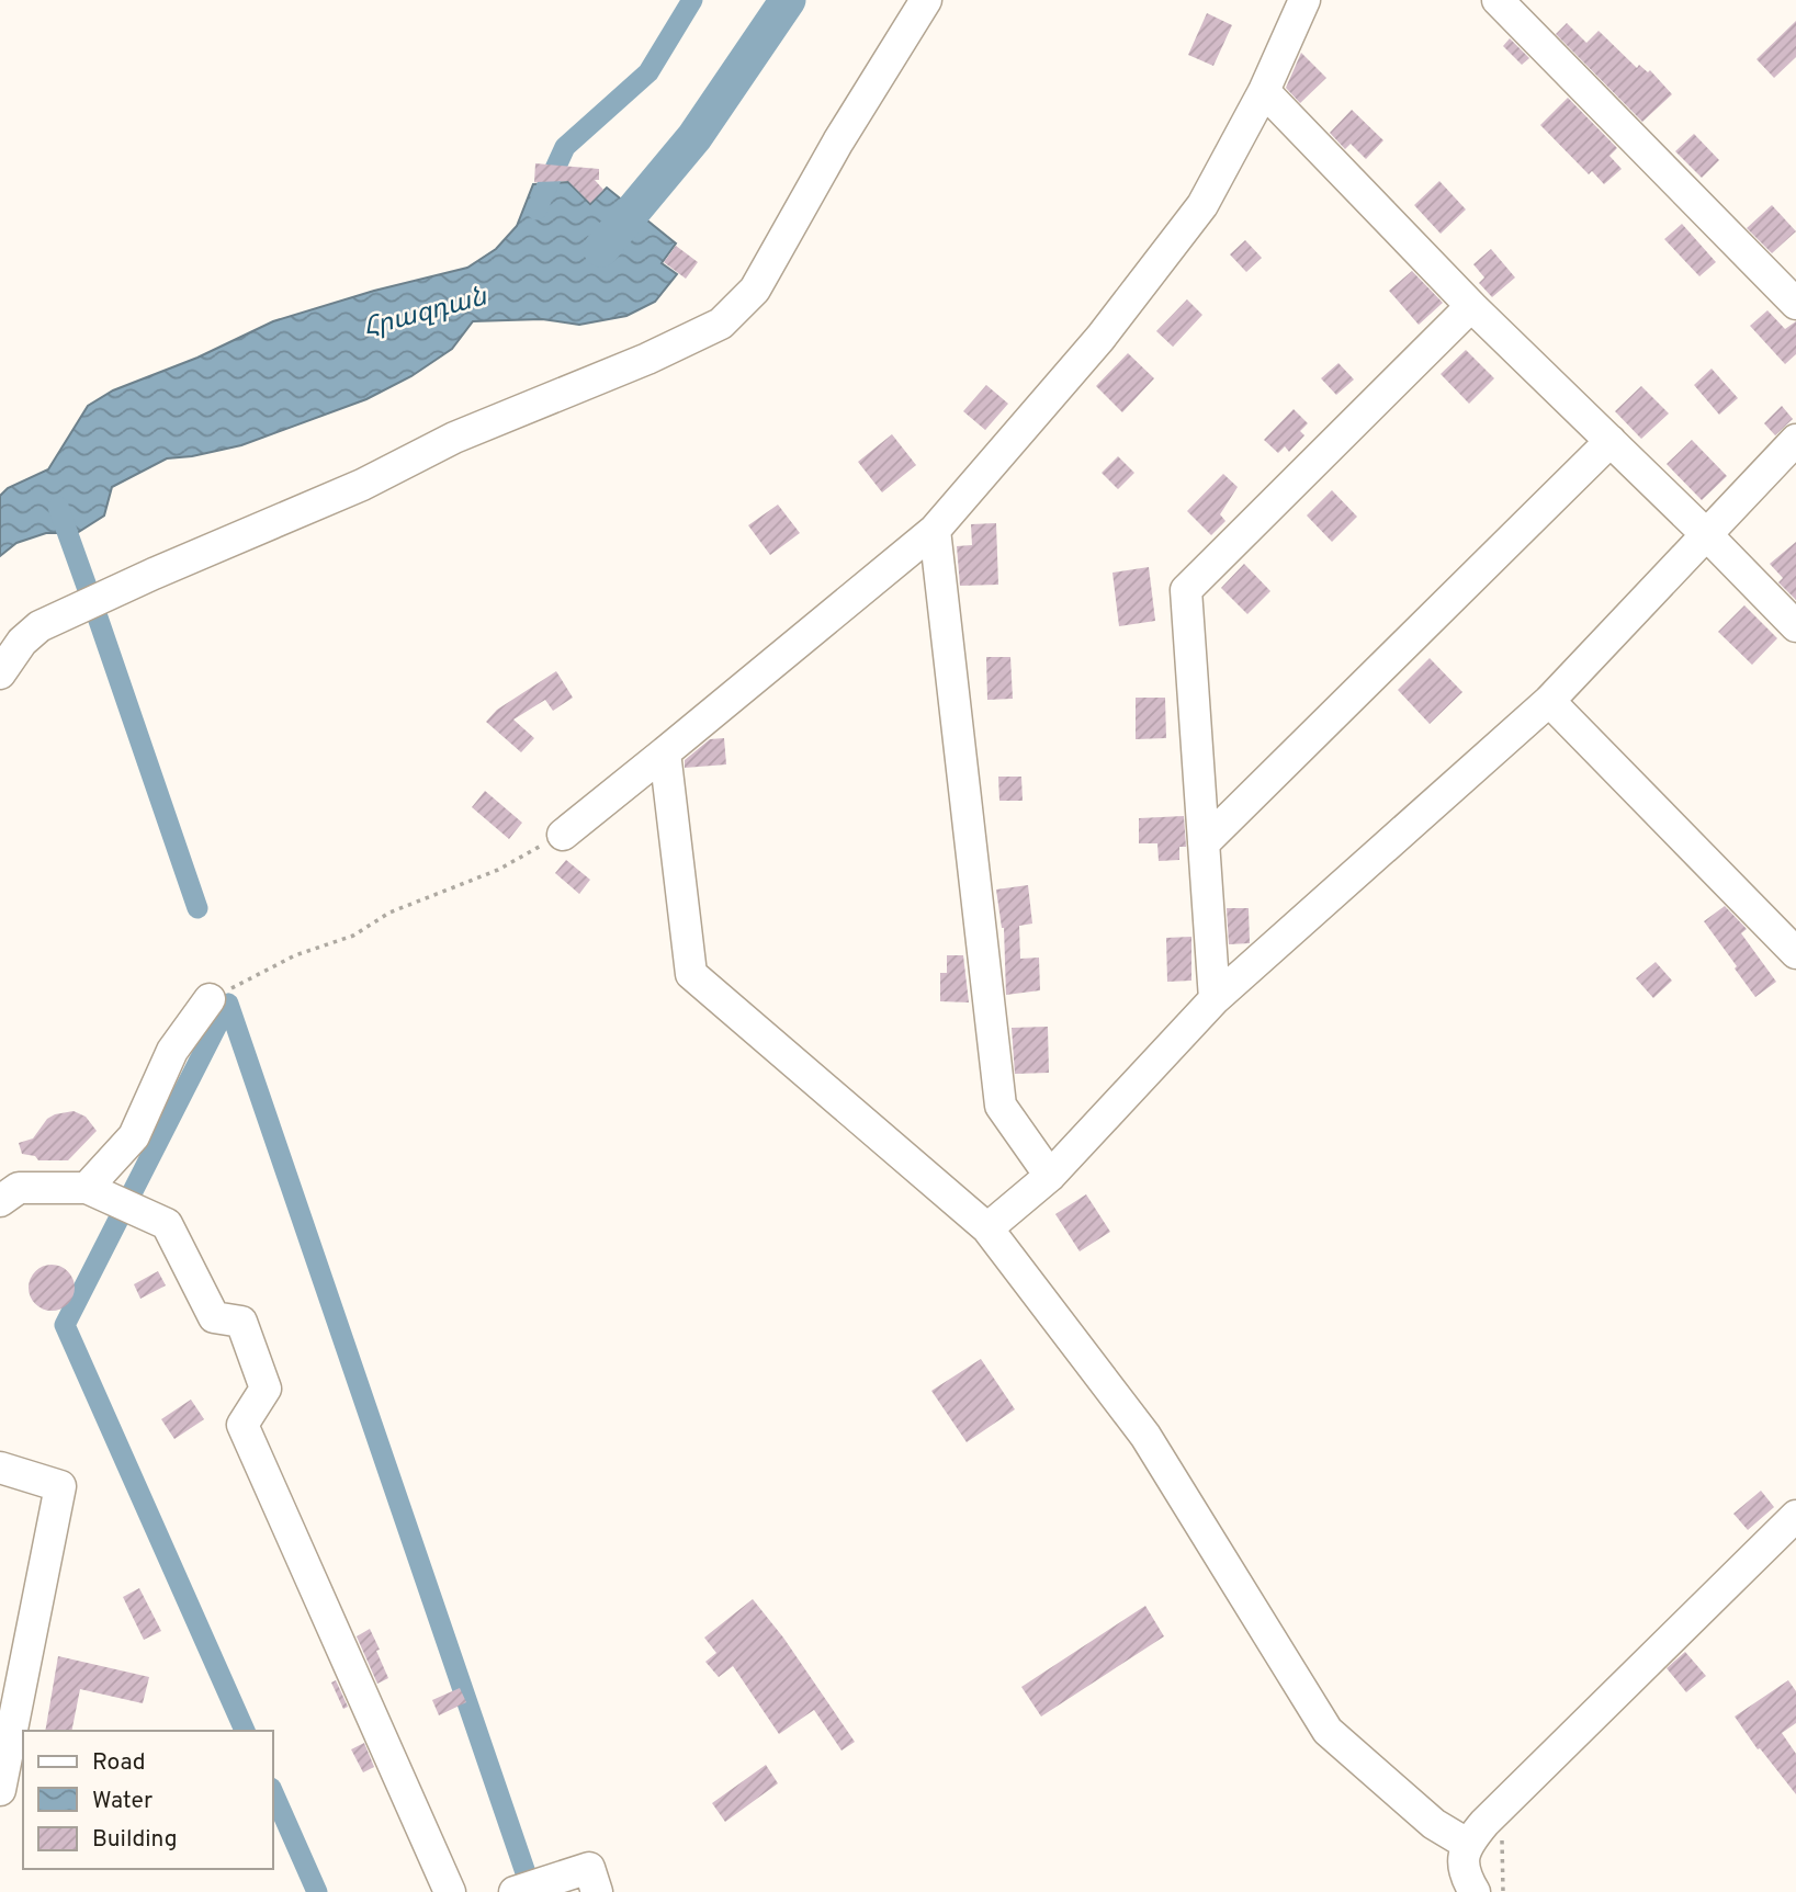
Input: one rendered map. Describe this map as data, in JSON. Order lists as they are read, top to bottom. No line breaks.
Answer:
{"water":["Հրազդան"],"legend":["Road","Water","Building"]}
